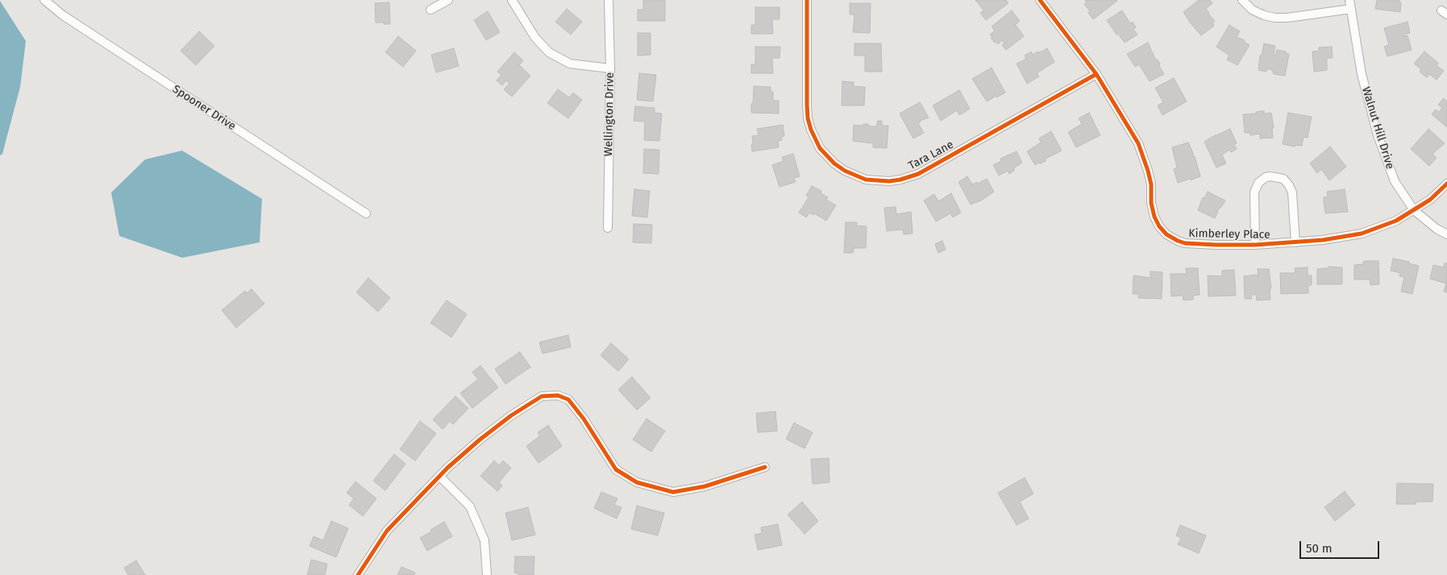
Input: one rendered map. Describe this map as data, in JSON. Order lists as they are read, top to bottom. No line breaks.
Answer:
{"streets":{"street":["Spooner Drive","Wellington Drive","Walnut Hill Drive","Tara Lane","Kimberley Place"]},"crossings":[["Walnut Hill Drive","Kimberley Place"],["Tara Lane","Kimberley Place"]],"scale_bar":"50 m"}
